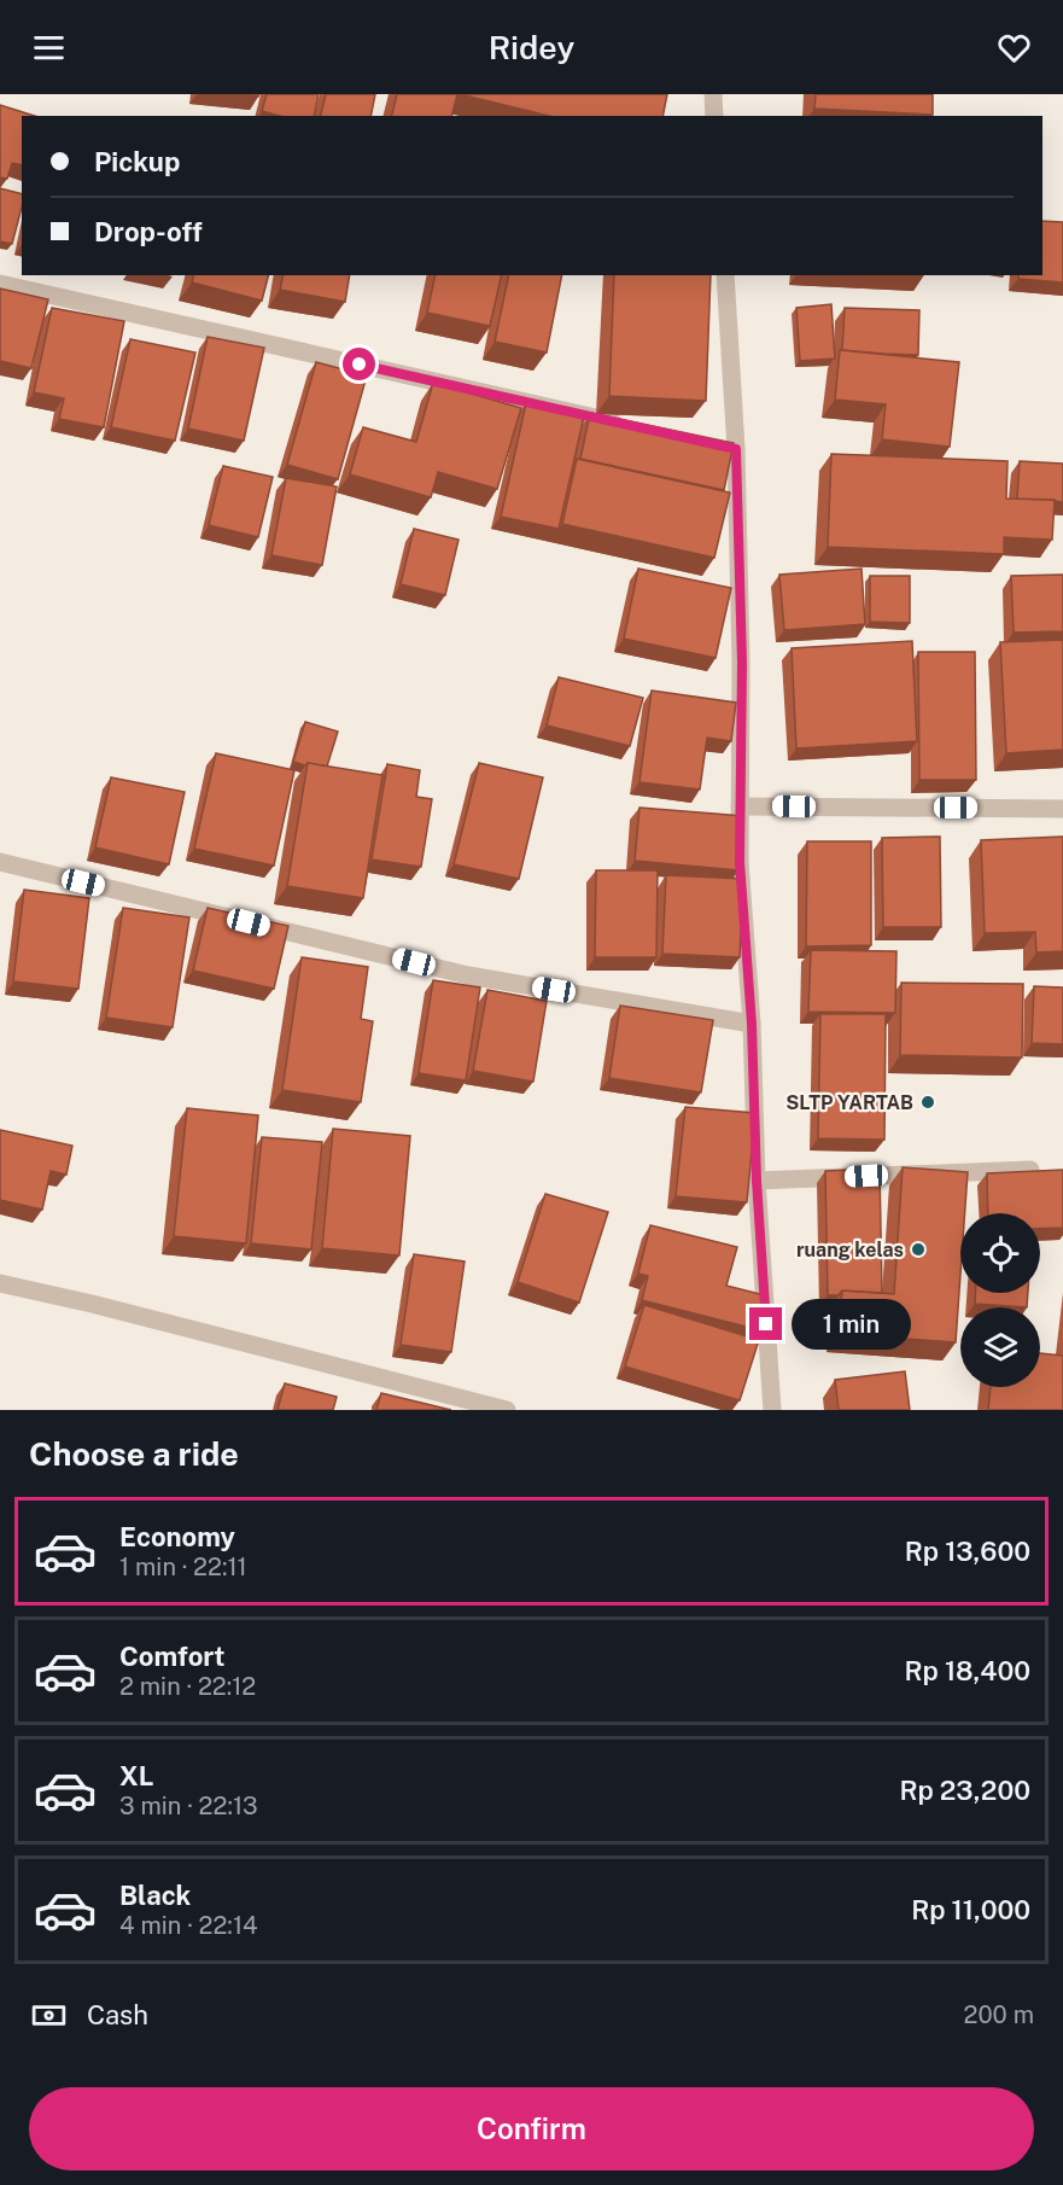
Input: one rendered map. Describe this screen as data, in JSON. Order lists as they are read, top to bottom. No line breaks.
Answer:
{"places":["SLTP YARTAB","ruang kelas"],"page":{"header":"Ridey","banner":["Pickup","Drop-off"],"bubble":"1 min","heading":"Choose a ride","list":[{"name":"Economy","note":"1 min · 22:11","value":"Rp 13,600"},{"name":"Comfort","note":"2 min · 22:12","value":"Rp 18,400"},{"name":"XL","note":"3 min · 22:13","value":"Rp 23,200"},{"name":"Black","note":"4 min · 22:14","value":"Rp 11,000"}],"pay":["Cash","200 m"],"buttons":"Confirm"}}
